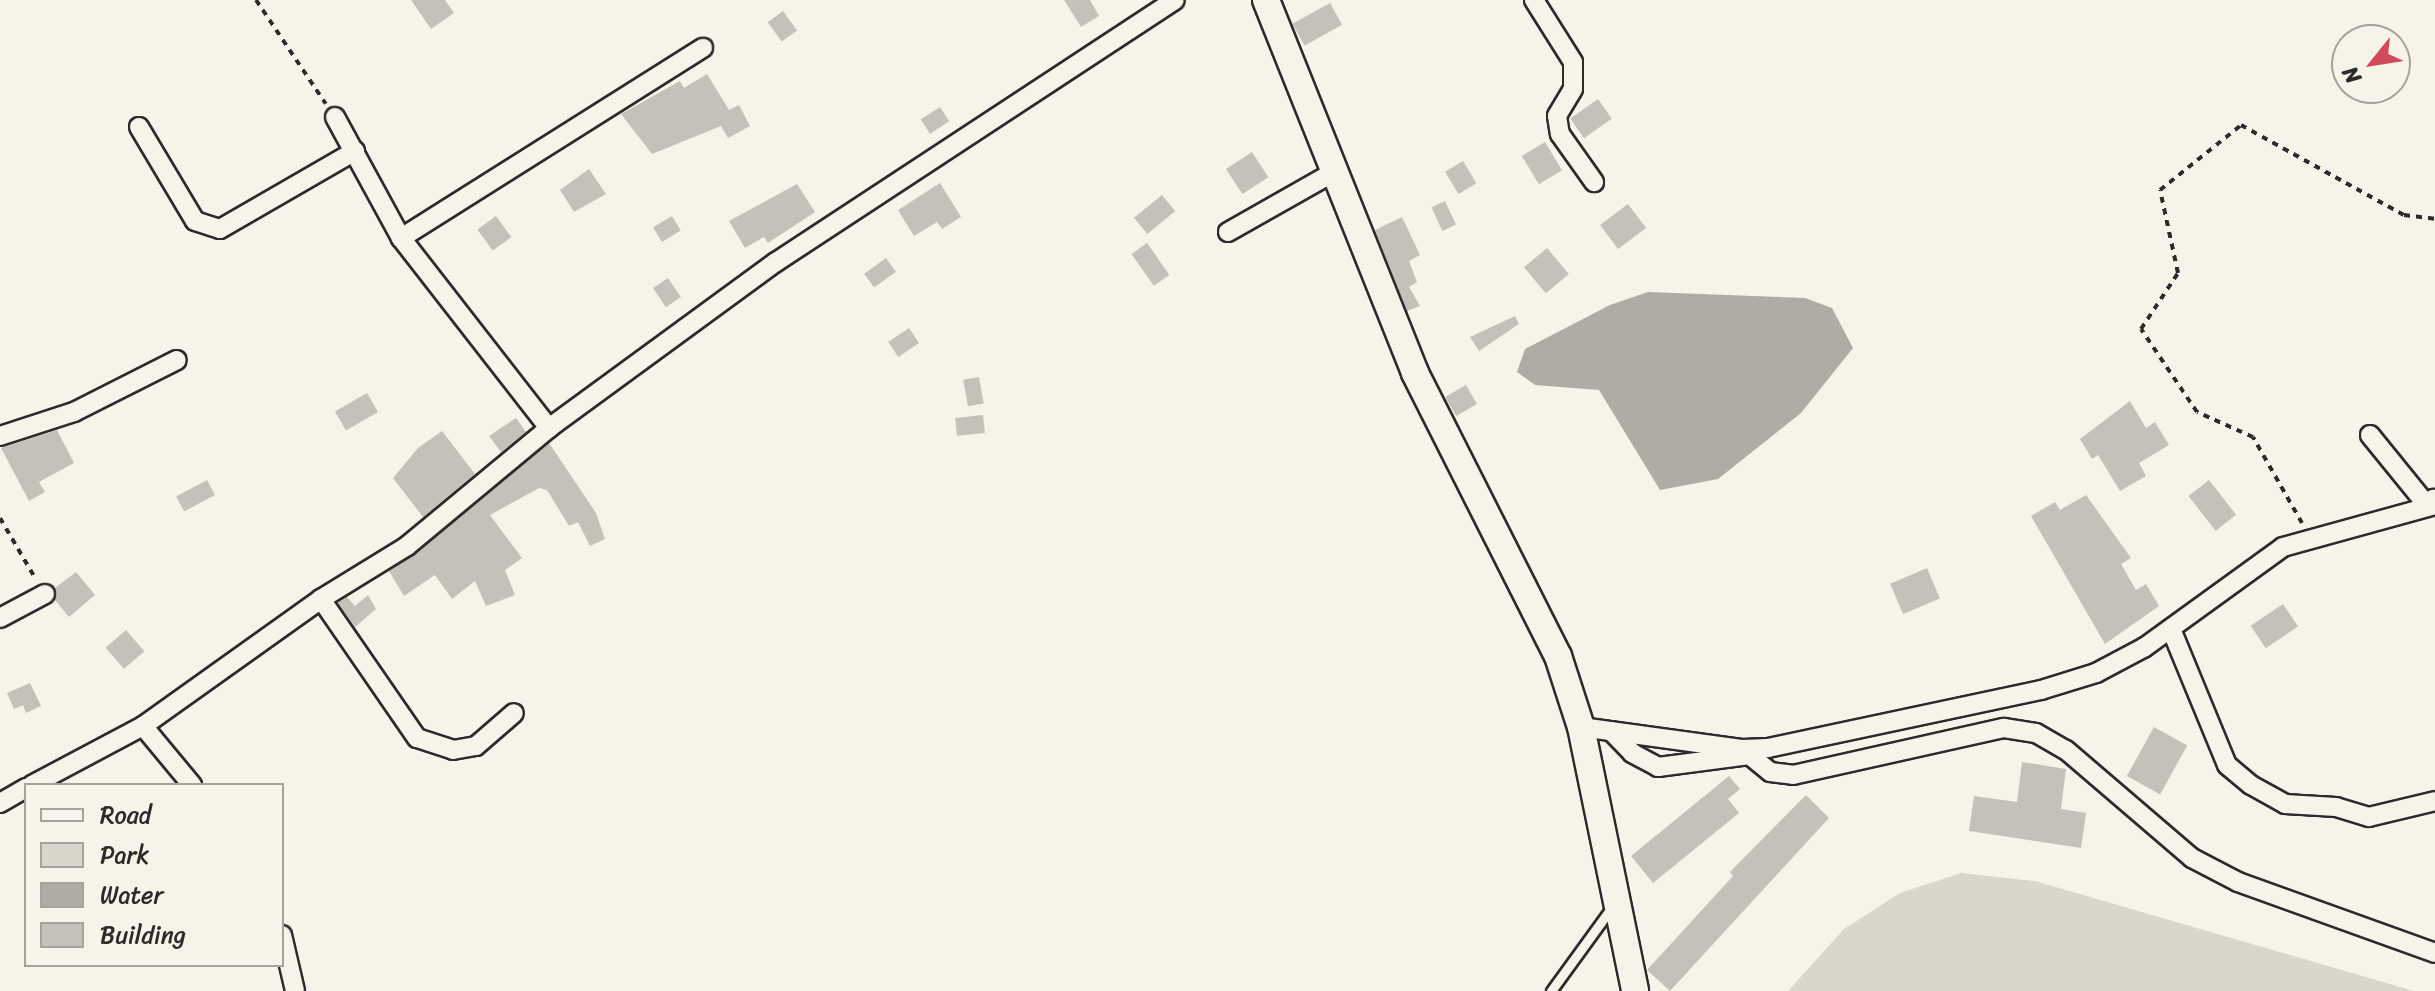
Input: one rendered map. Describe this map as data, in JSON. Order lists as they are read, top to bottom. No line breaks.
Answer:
{"legend":["Road","Park","Water","Building"],"north":"bottom left"}
